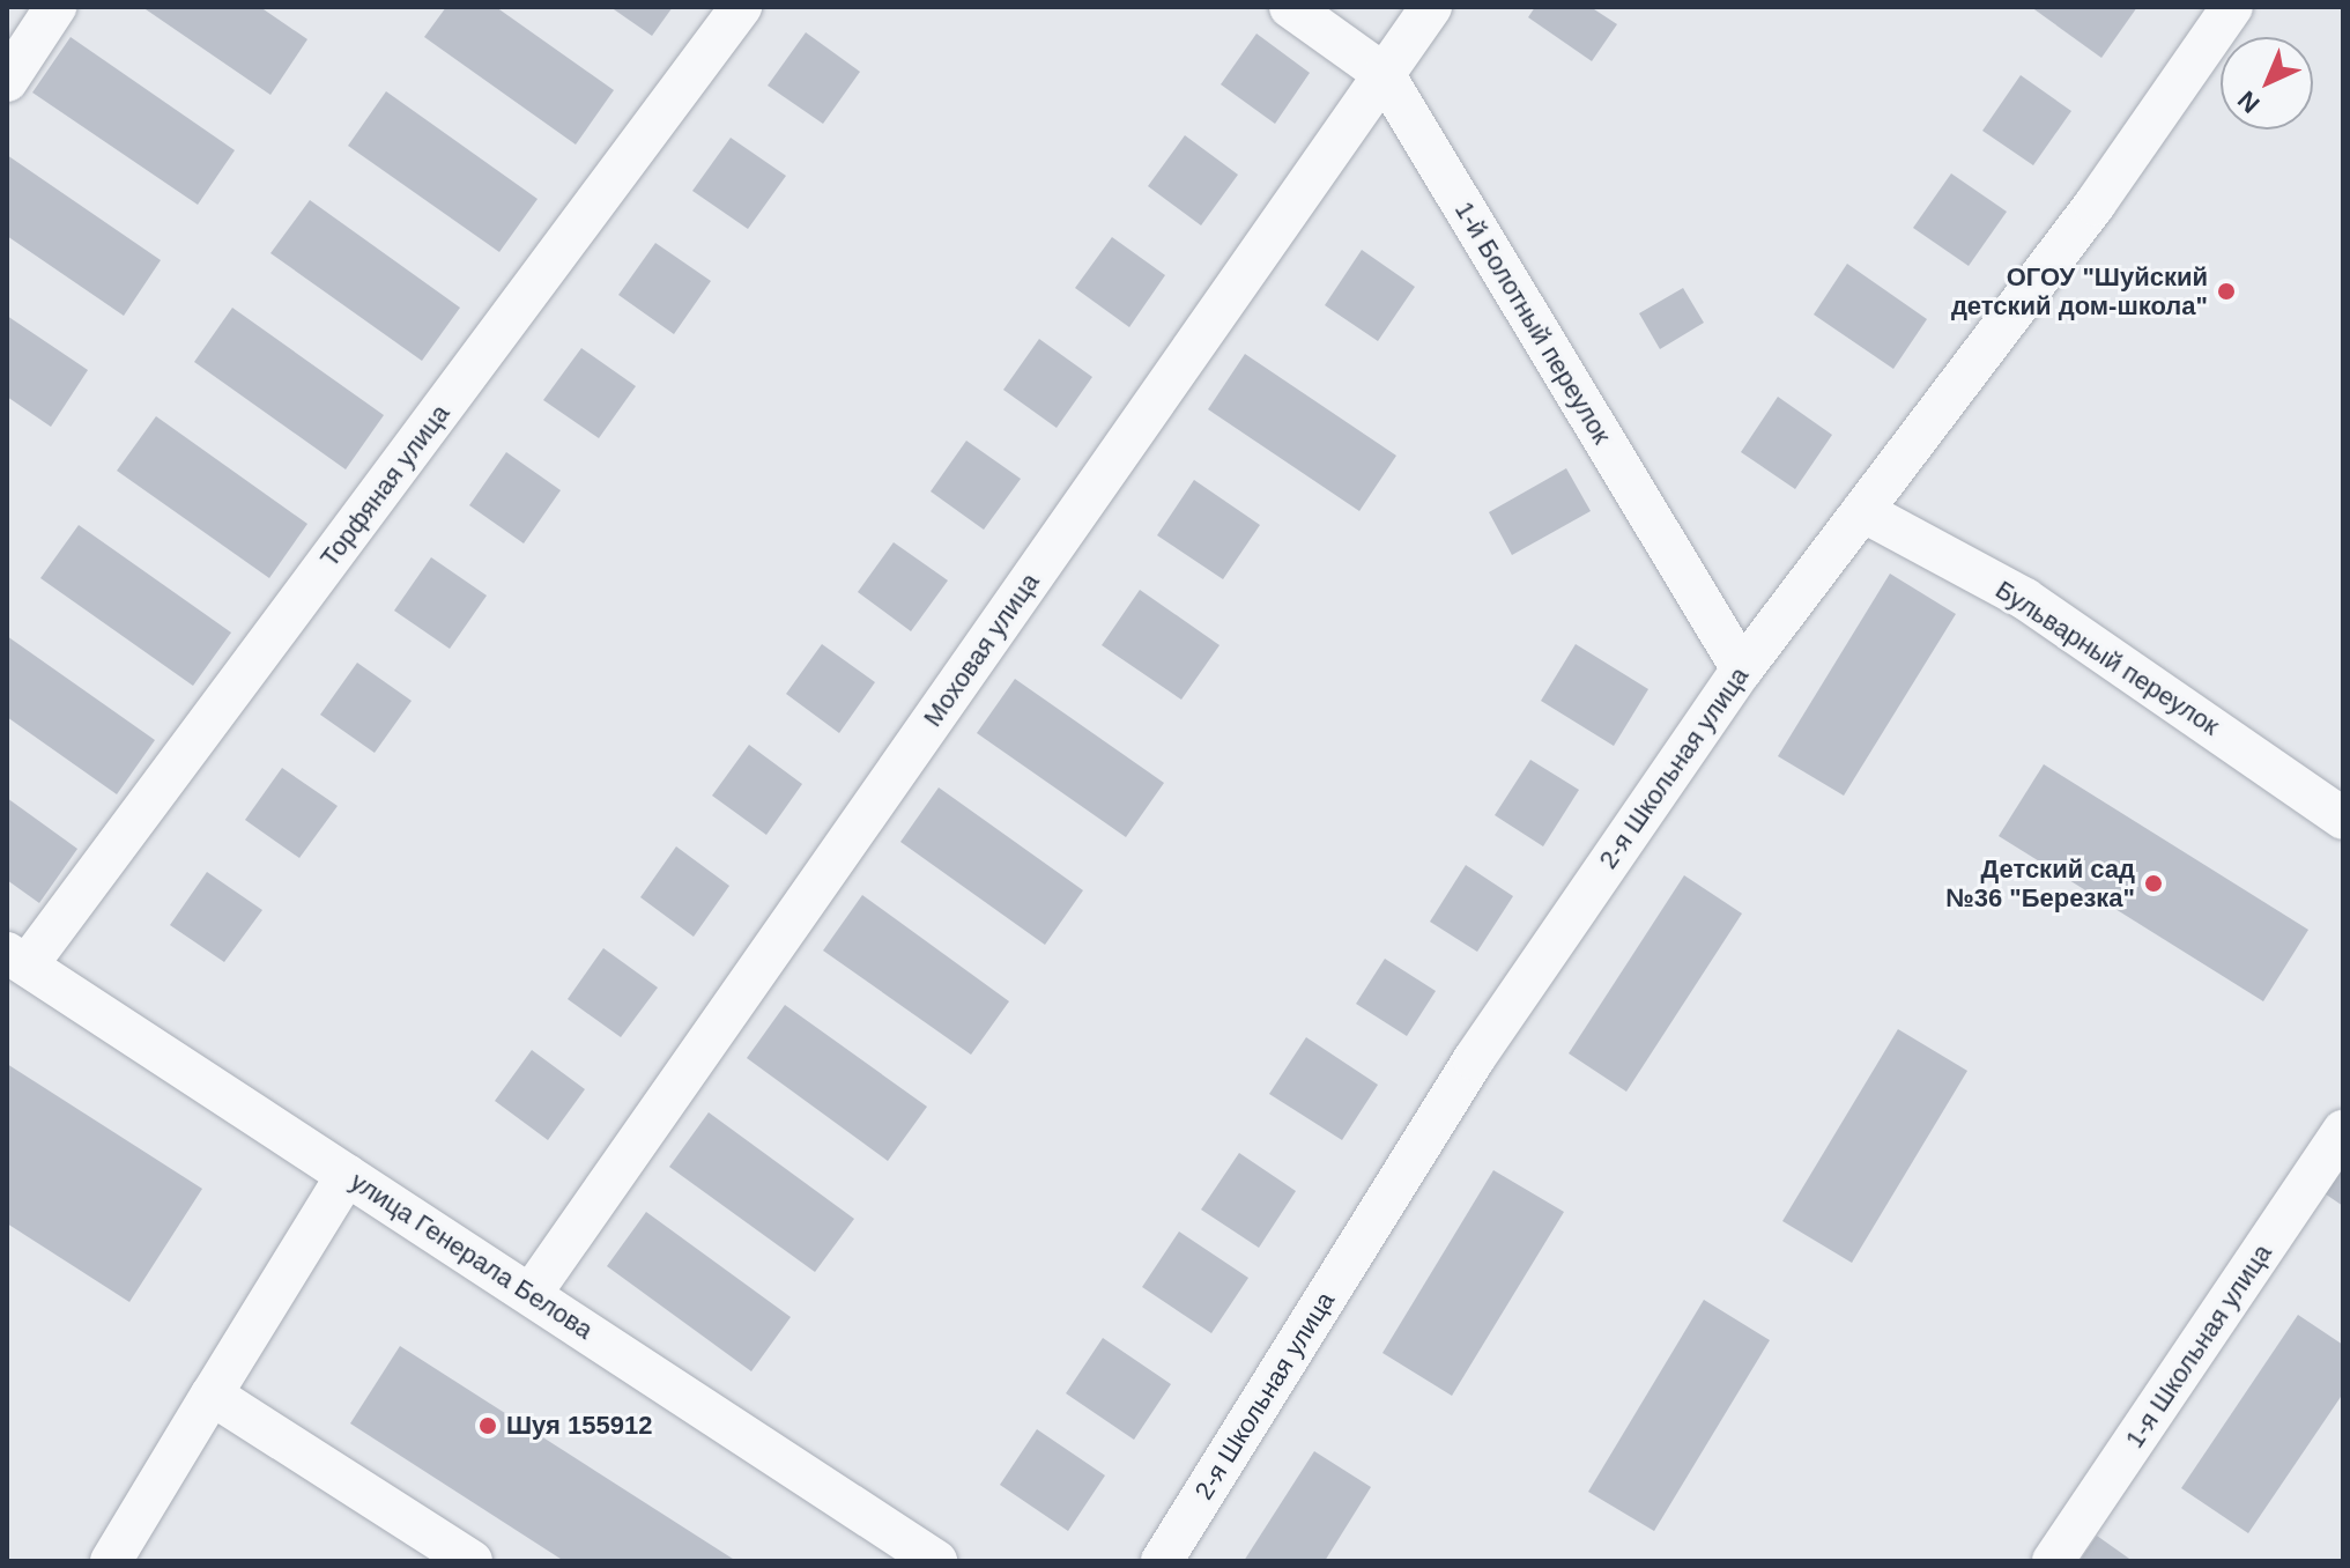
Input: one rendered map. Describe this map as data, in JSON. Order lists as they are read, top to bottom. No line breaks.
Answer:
{"streets":{"street":["1-й Болотный переулок","Торфяная улица","Моховая улица","Бульварный переулок","2-я Школьная улица","улица Генерала Белова","1-я Школьная улица"]},"crossings":[["1-й Болотный переулок","Моховая улица"],["1-й Болотный переулок","2-я Школьная улица"],["Торфяная улица","улица Генерала Белова"],["Моховая улица","улица Генерала Белова"],["Бульварный переулок","2-я Школьная улица"]],"places":["ОГОУ \"Шуйский детский дом-школа\"","Детский сад №36 \"Березка\"","Шуя 155912"],"north":"bottom left"}
